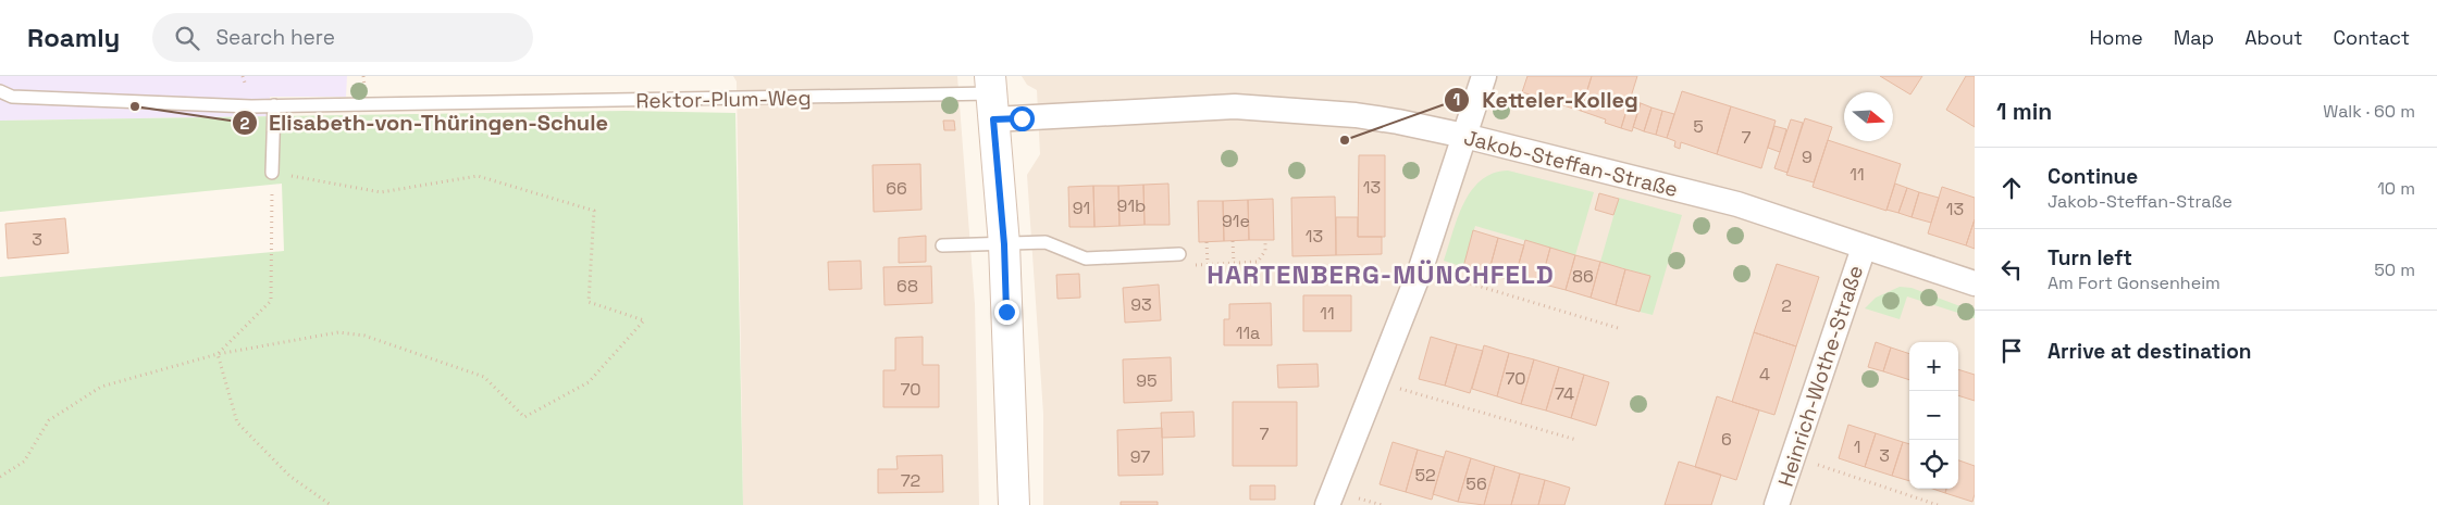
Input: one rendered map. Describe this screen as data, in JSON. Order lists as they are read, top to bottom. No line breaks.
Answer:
{"streets":{"street":["Jakob-Steffan-Straße","Heinrich-Wothe-Straße"],"lane":["Rektor-Plum-Weg"]},"crossings":[["Rektor-Plum-Weg","Jakob-Steffan-Straße"],["Jakob-Steffan-Straße","Heinrich-Wothe-Straße"]],"districts":["HARTENBERG-MÜNCHFELD"],"places":["Elisabeth-von-Thüringen-Schule","Ketteler-Kolleg"],"house_numbers":["5","7","9","11","13","66","91b","91","13","91e","13","3","86","68","93","2","11","11a","4","70","95","70","74","7","6","1","3","97","52","72","56"],"north":"right","page":{"header":"Roamly","search":"Search here","nav":["Home","Map","About","Contact"],"heading":["1 min","Walk · 60 m"],"list":[["Continue","Jakob-Steffan-Straße","10 m"],["Turn left","Am Fort Gonsenheim","50 m"],"Arrive at destination"],"map_buttons":["+","−"]}}
